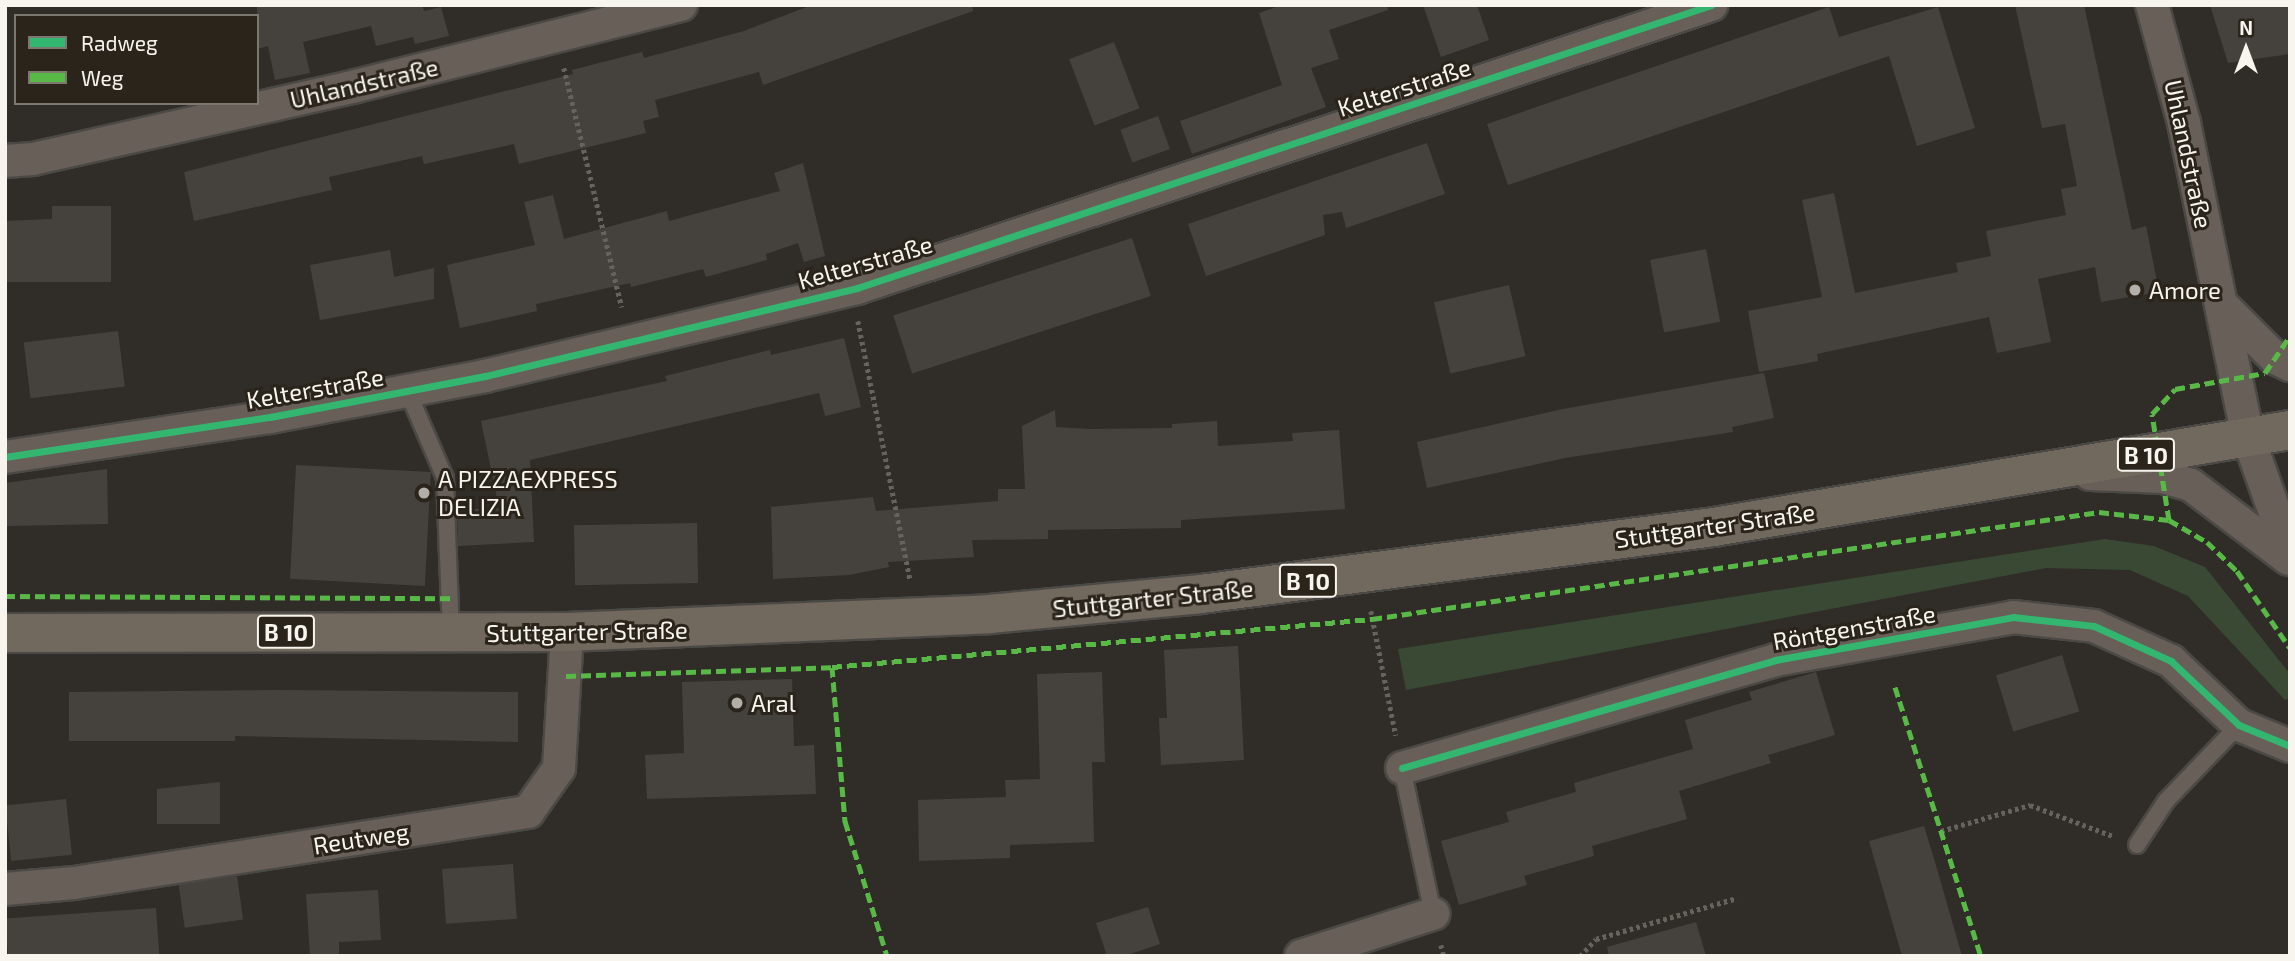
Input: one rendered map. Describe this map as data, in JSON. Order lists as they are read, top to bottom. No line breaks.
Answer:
{"streets":{"main road":["B 10","Stuttgarter Straße"],"street":["Uhlandstraße","Kelterstraße","Röntgenstraße","Reutweg"]},"crossings":[["Uhlandstraße","Stuttgarter Straße"],["Stuttgarter Straße","Reutweg"]],"places":["Amore","A PIZZAEXPRESS DELIZIA","Aral"],"legend":["Radweg","Weg"],"north":"top"}
